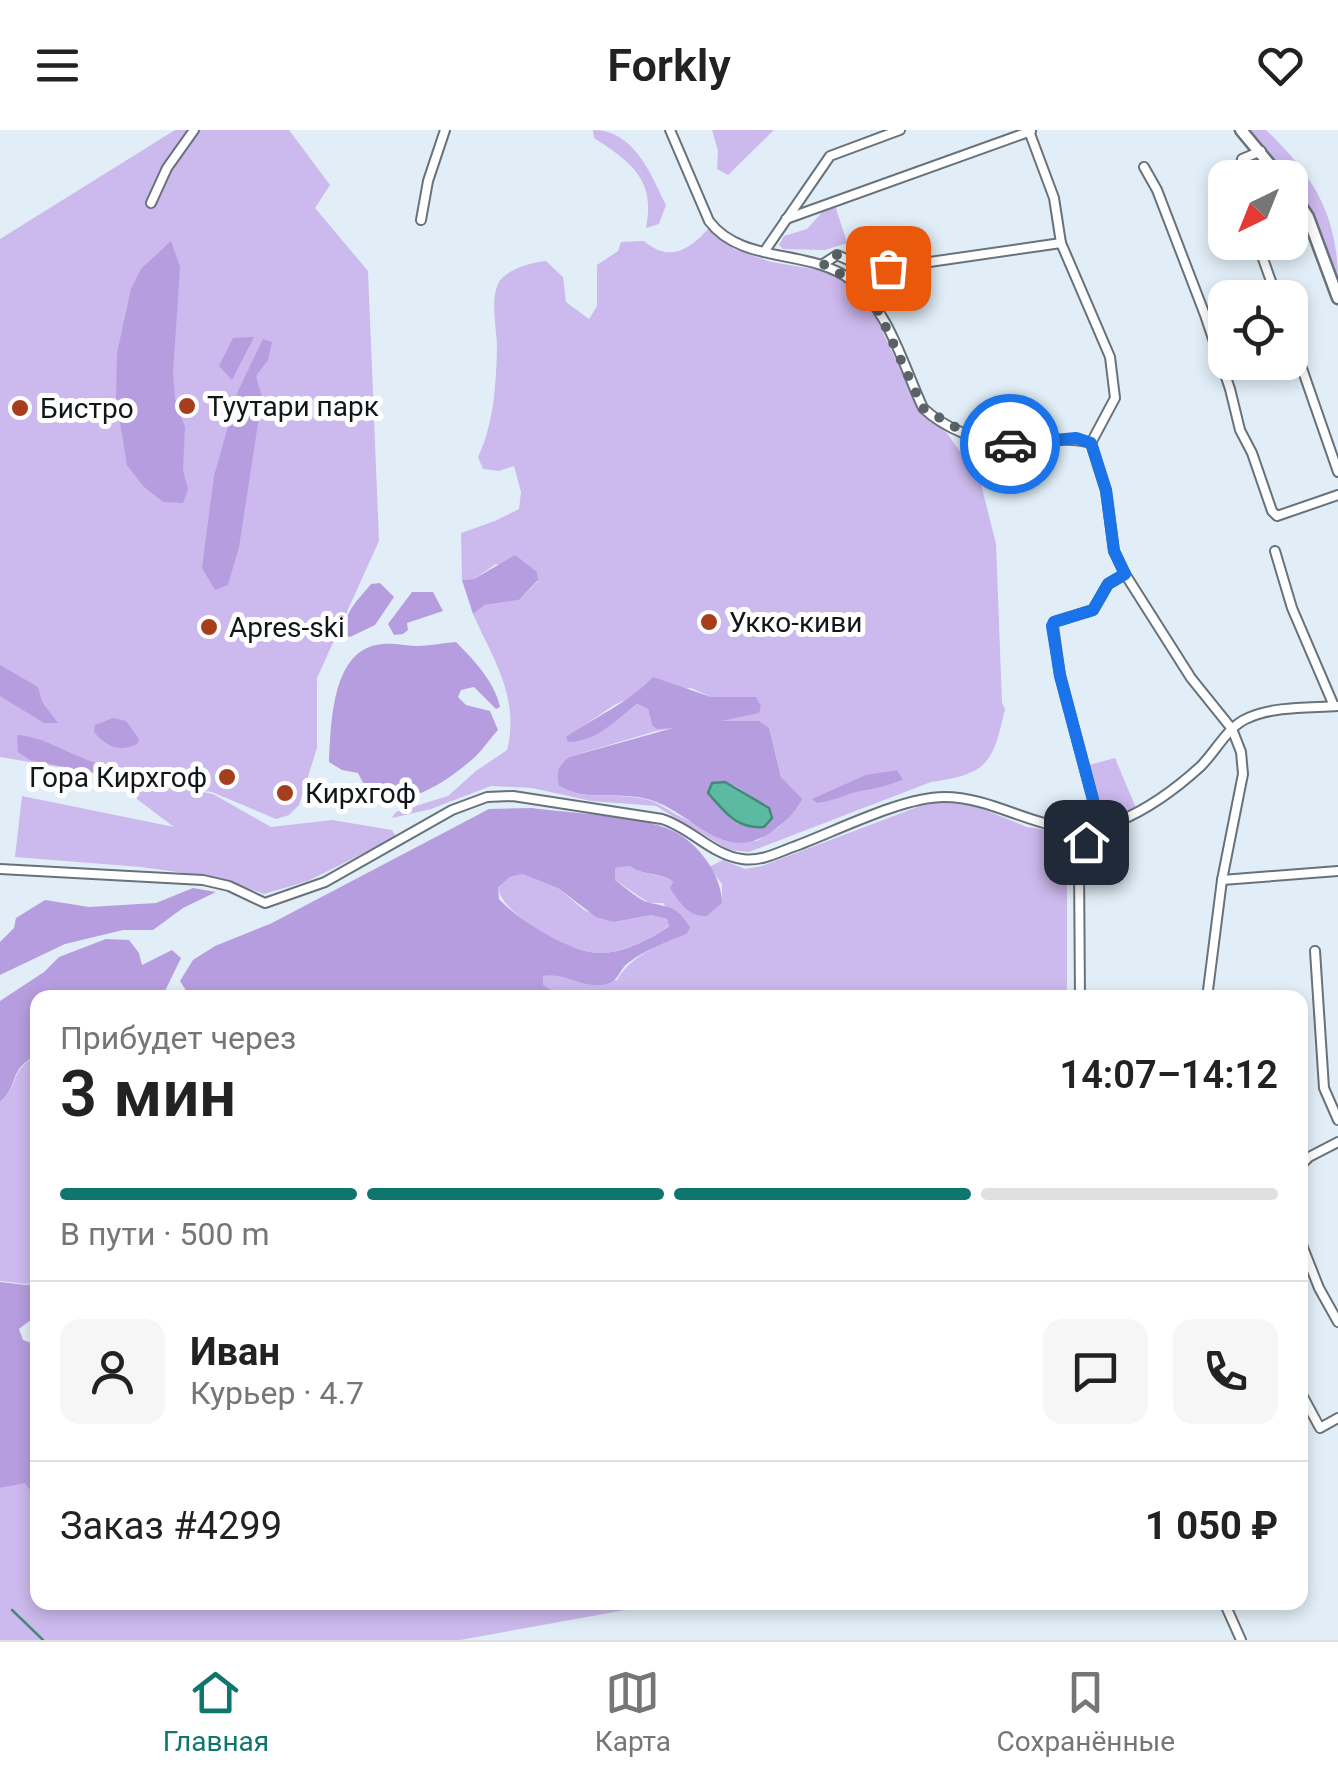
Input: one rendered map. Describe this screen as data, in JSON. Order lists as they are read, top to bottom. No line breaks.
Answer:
{"places":["Туутари парк","Бистро","Укко-киви","Apres-ski","Гора Кирхгоф","Кирхгоф"],"north":"bottom left","page":{"header":"Forkly","heading":["3 мин","Прибудет через","14:07–14:12"],"panel":["Иван","Курьер · 4.7","Заказ #4299","1 050 ₽"],"bar":"В пути · 500 m","tabs":["Главная","Карта","Сохранённые"]}}
